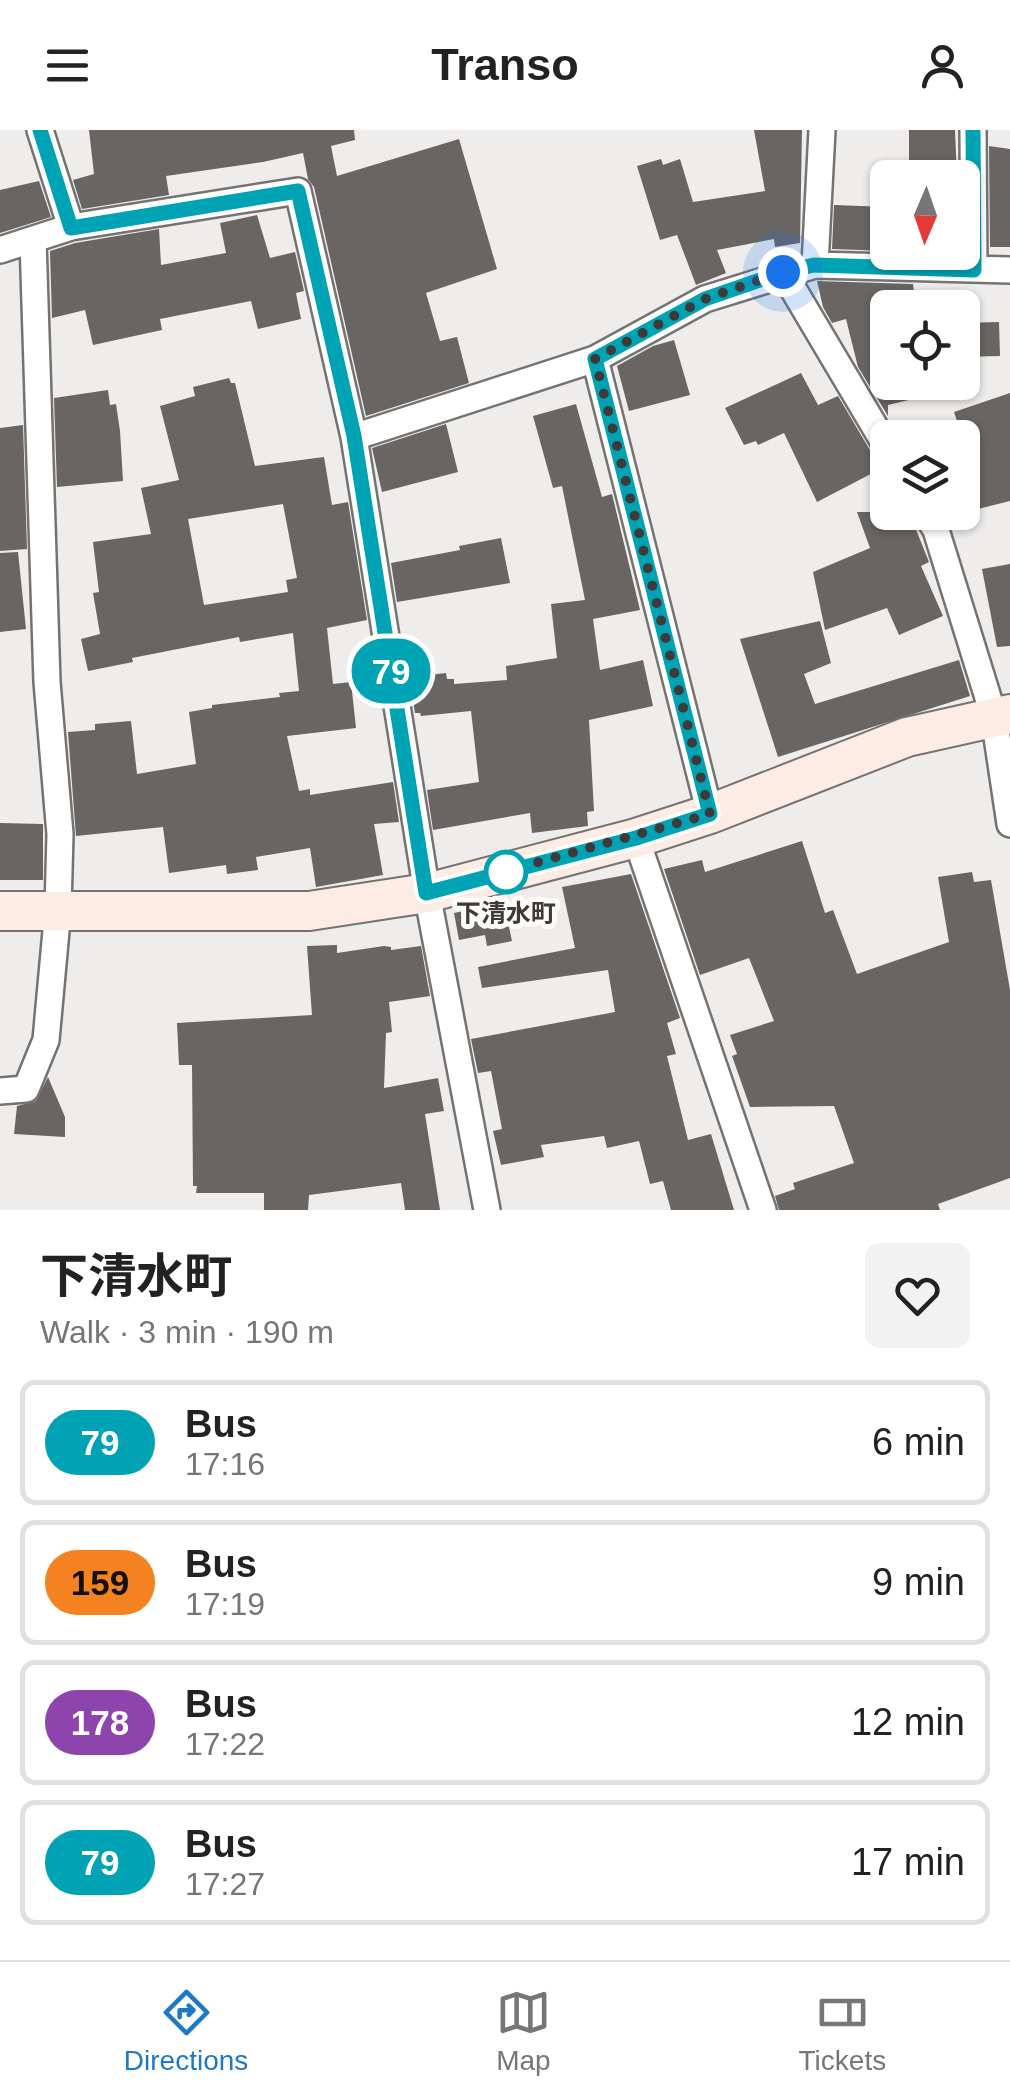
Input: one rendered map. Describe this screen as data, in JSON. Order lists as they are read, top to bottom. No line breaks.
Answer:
{"places":["下清水町"],"lines":["bus line 79"],"north":"bottom","page":{"header":"Transo","on_map":"79","heading":["下清水町","Walk · 3 min · 190 m"],"list":[{"mark":"79","name":"Bus","note":"17:16","value":"6 min"},{"mark":"159","name":"Bus","note":"17:19","value":"9 min"},{"mark":"178","name":"Bus","note":"17:22","value":"12 min"},{"mark":"79","name":"Bus","note":"17:27","value":"17 min"}],"tabs":["Directions","Map","Tickets"]}}
